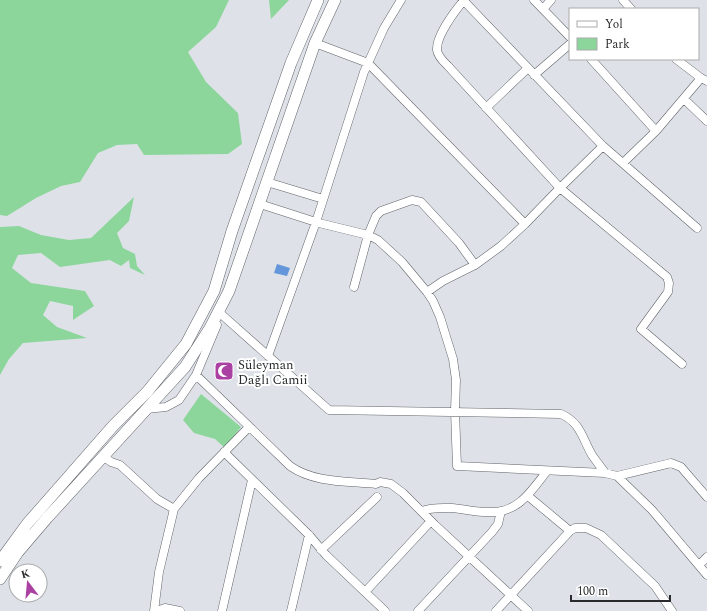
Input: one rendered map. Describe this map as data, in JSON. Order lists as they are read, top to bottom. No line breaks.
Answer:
{"places":{"mosque":["Süleyman Dağlı Camii"]},"legend":["Yol","Park"],"scale_bar":"100 m","north":"top"}
